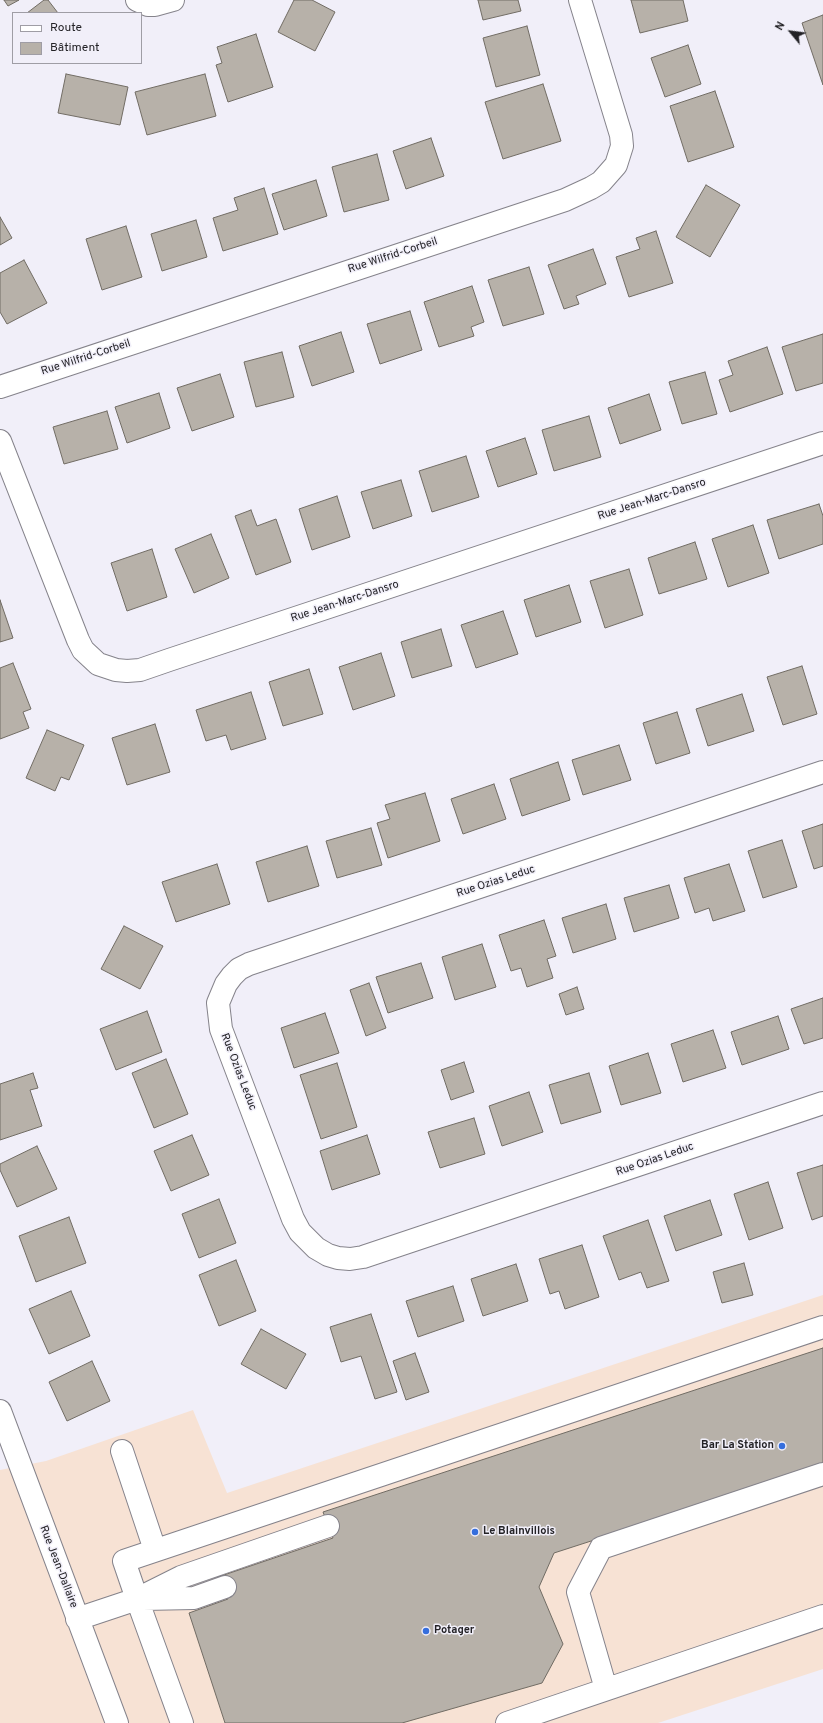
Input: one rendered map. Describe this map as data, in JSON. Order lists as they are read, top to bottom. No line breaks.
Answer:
{"streets":{"street":["Rue Wilfrid-Corbeil","Rue Jean-Marc-Dansro","Rue Ozias Leduc","Rue Jean-Dallaire"]},"places":["Bar La Station","Le Blainvillois","Potager"],"legend":["Route","Bâtiment"],"north":"top left"}
